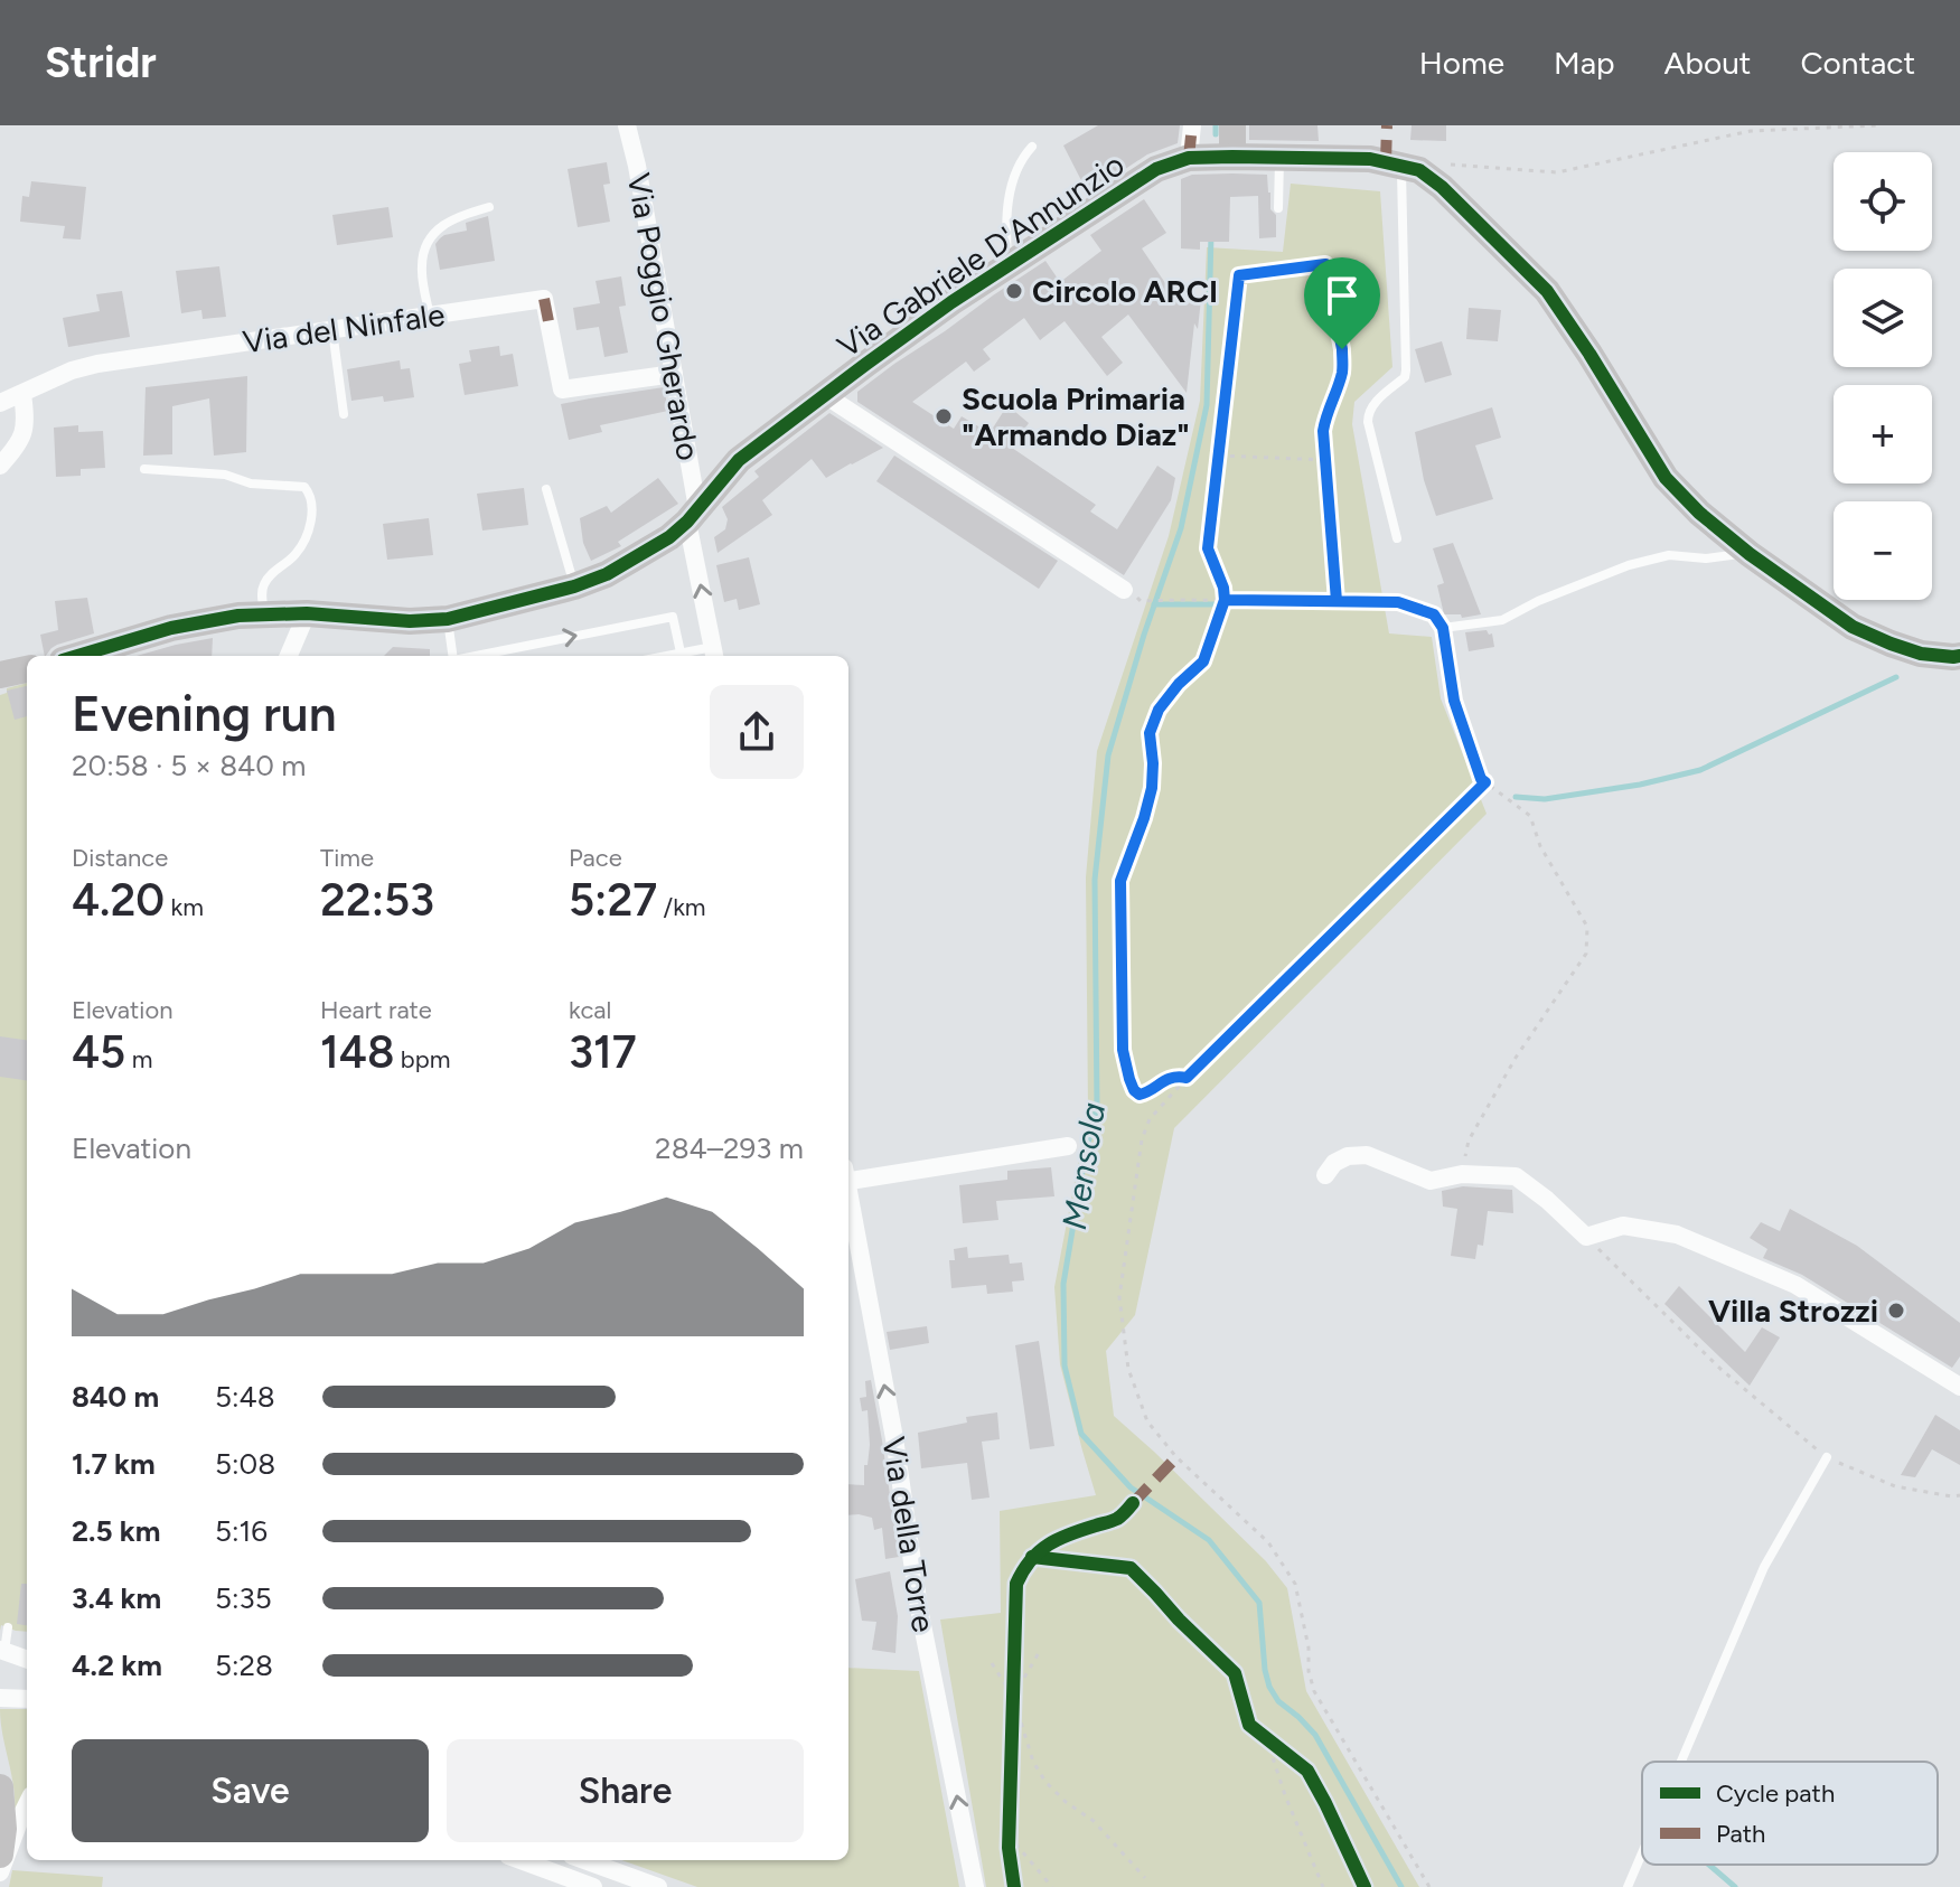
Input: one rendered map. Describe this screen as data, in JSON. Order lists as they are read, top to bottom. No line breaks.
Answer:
{"streets":{"street":["Via Gabriele D'Annunzio","Via Poggio Gherardo","Via del Ninfale","Via della Torre"]},"crossings":[["Via Gabriele D'Annunzio","Via Poggio Gherardo"],["Via Poggio Gherardo","Via del Ninfale"]],"one_way":["Via della Torre"],"water":["Mensola"],"places":["Circolo ARCI","Scuola Primaria \"Armando Diaz\"","Villa Strozzi"],"legend":["Cycle path","Path"],"page":{"header":"Stridr","nav":["Home","Map","About","Contact"],"map_buttons":["+","−"],"heading":["Evening run","20:58 · 5 × 840 m"],"stats":[["Distance","4.20 km"],["Time","22:53"],["Pace","5:27 /km"],["Elevation","45 m"],["Heart rate","148 bpm"],["kcal","317"]],"chart":["Elevation","284–293 m"],"list":[{"name":"840 m","note":"5:48"},{"name":"1.7 km","note":"5:08"},{"name":"2.5 km","note":"5:16"},{"name":"3.4 km","note":"5:35"},{"name":"4.2 km","note":"5:28"}],"buttons":["Save","Share"]}}
